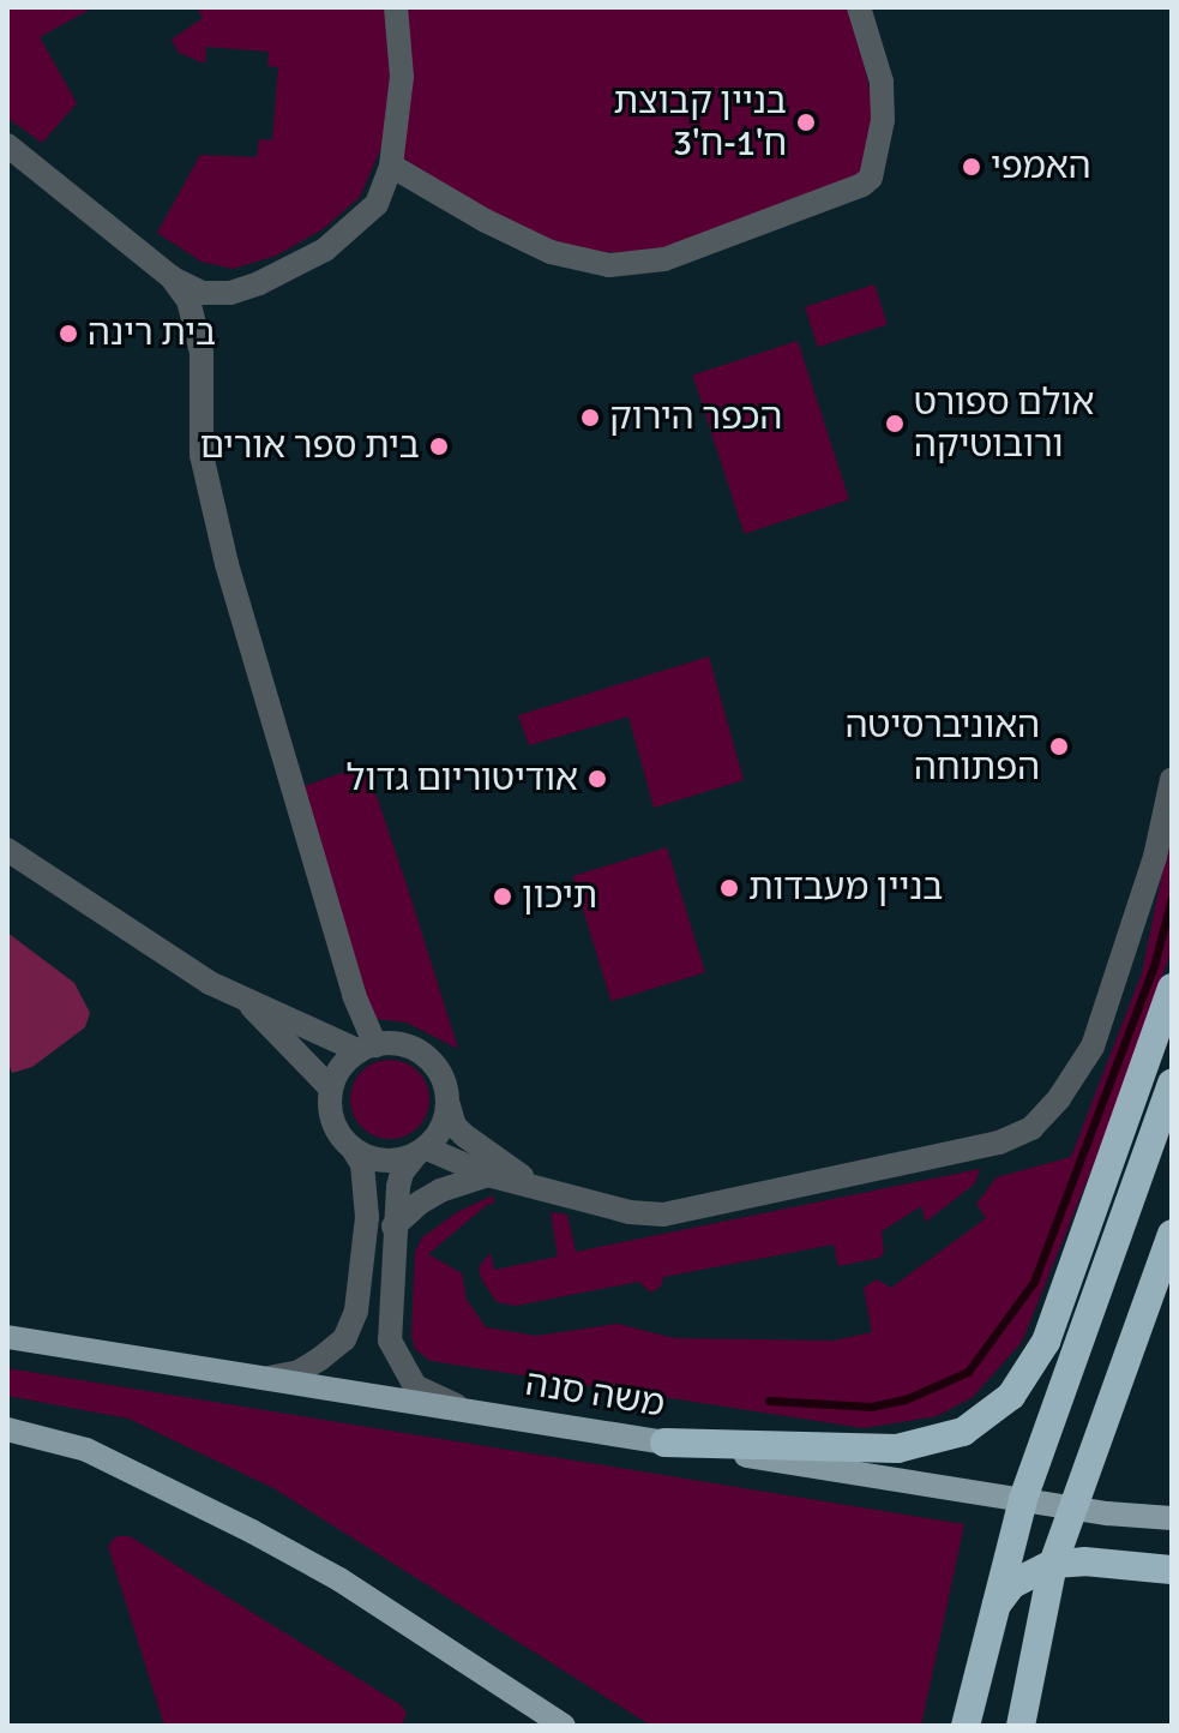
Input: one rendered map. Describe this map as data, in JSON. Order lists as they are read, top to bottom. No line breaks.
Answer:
{"streets":{"main road":["משה סנה"]},"places":["בניין קבוצת ח'1-ח'3","האמפי","בית רינה","הכפר הירוק","אולם ספורט ורובוטיקה","בית ספר אורים","האוניברסיטה הפתוחה","אודיטוריום גדול","בניין מעבדות","תיכון"]}
